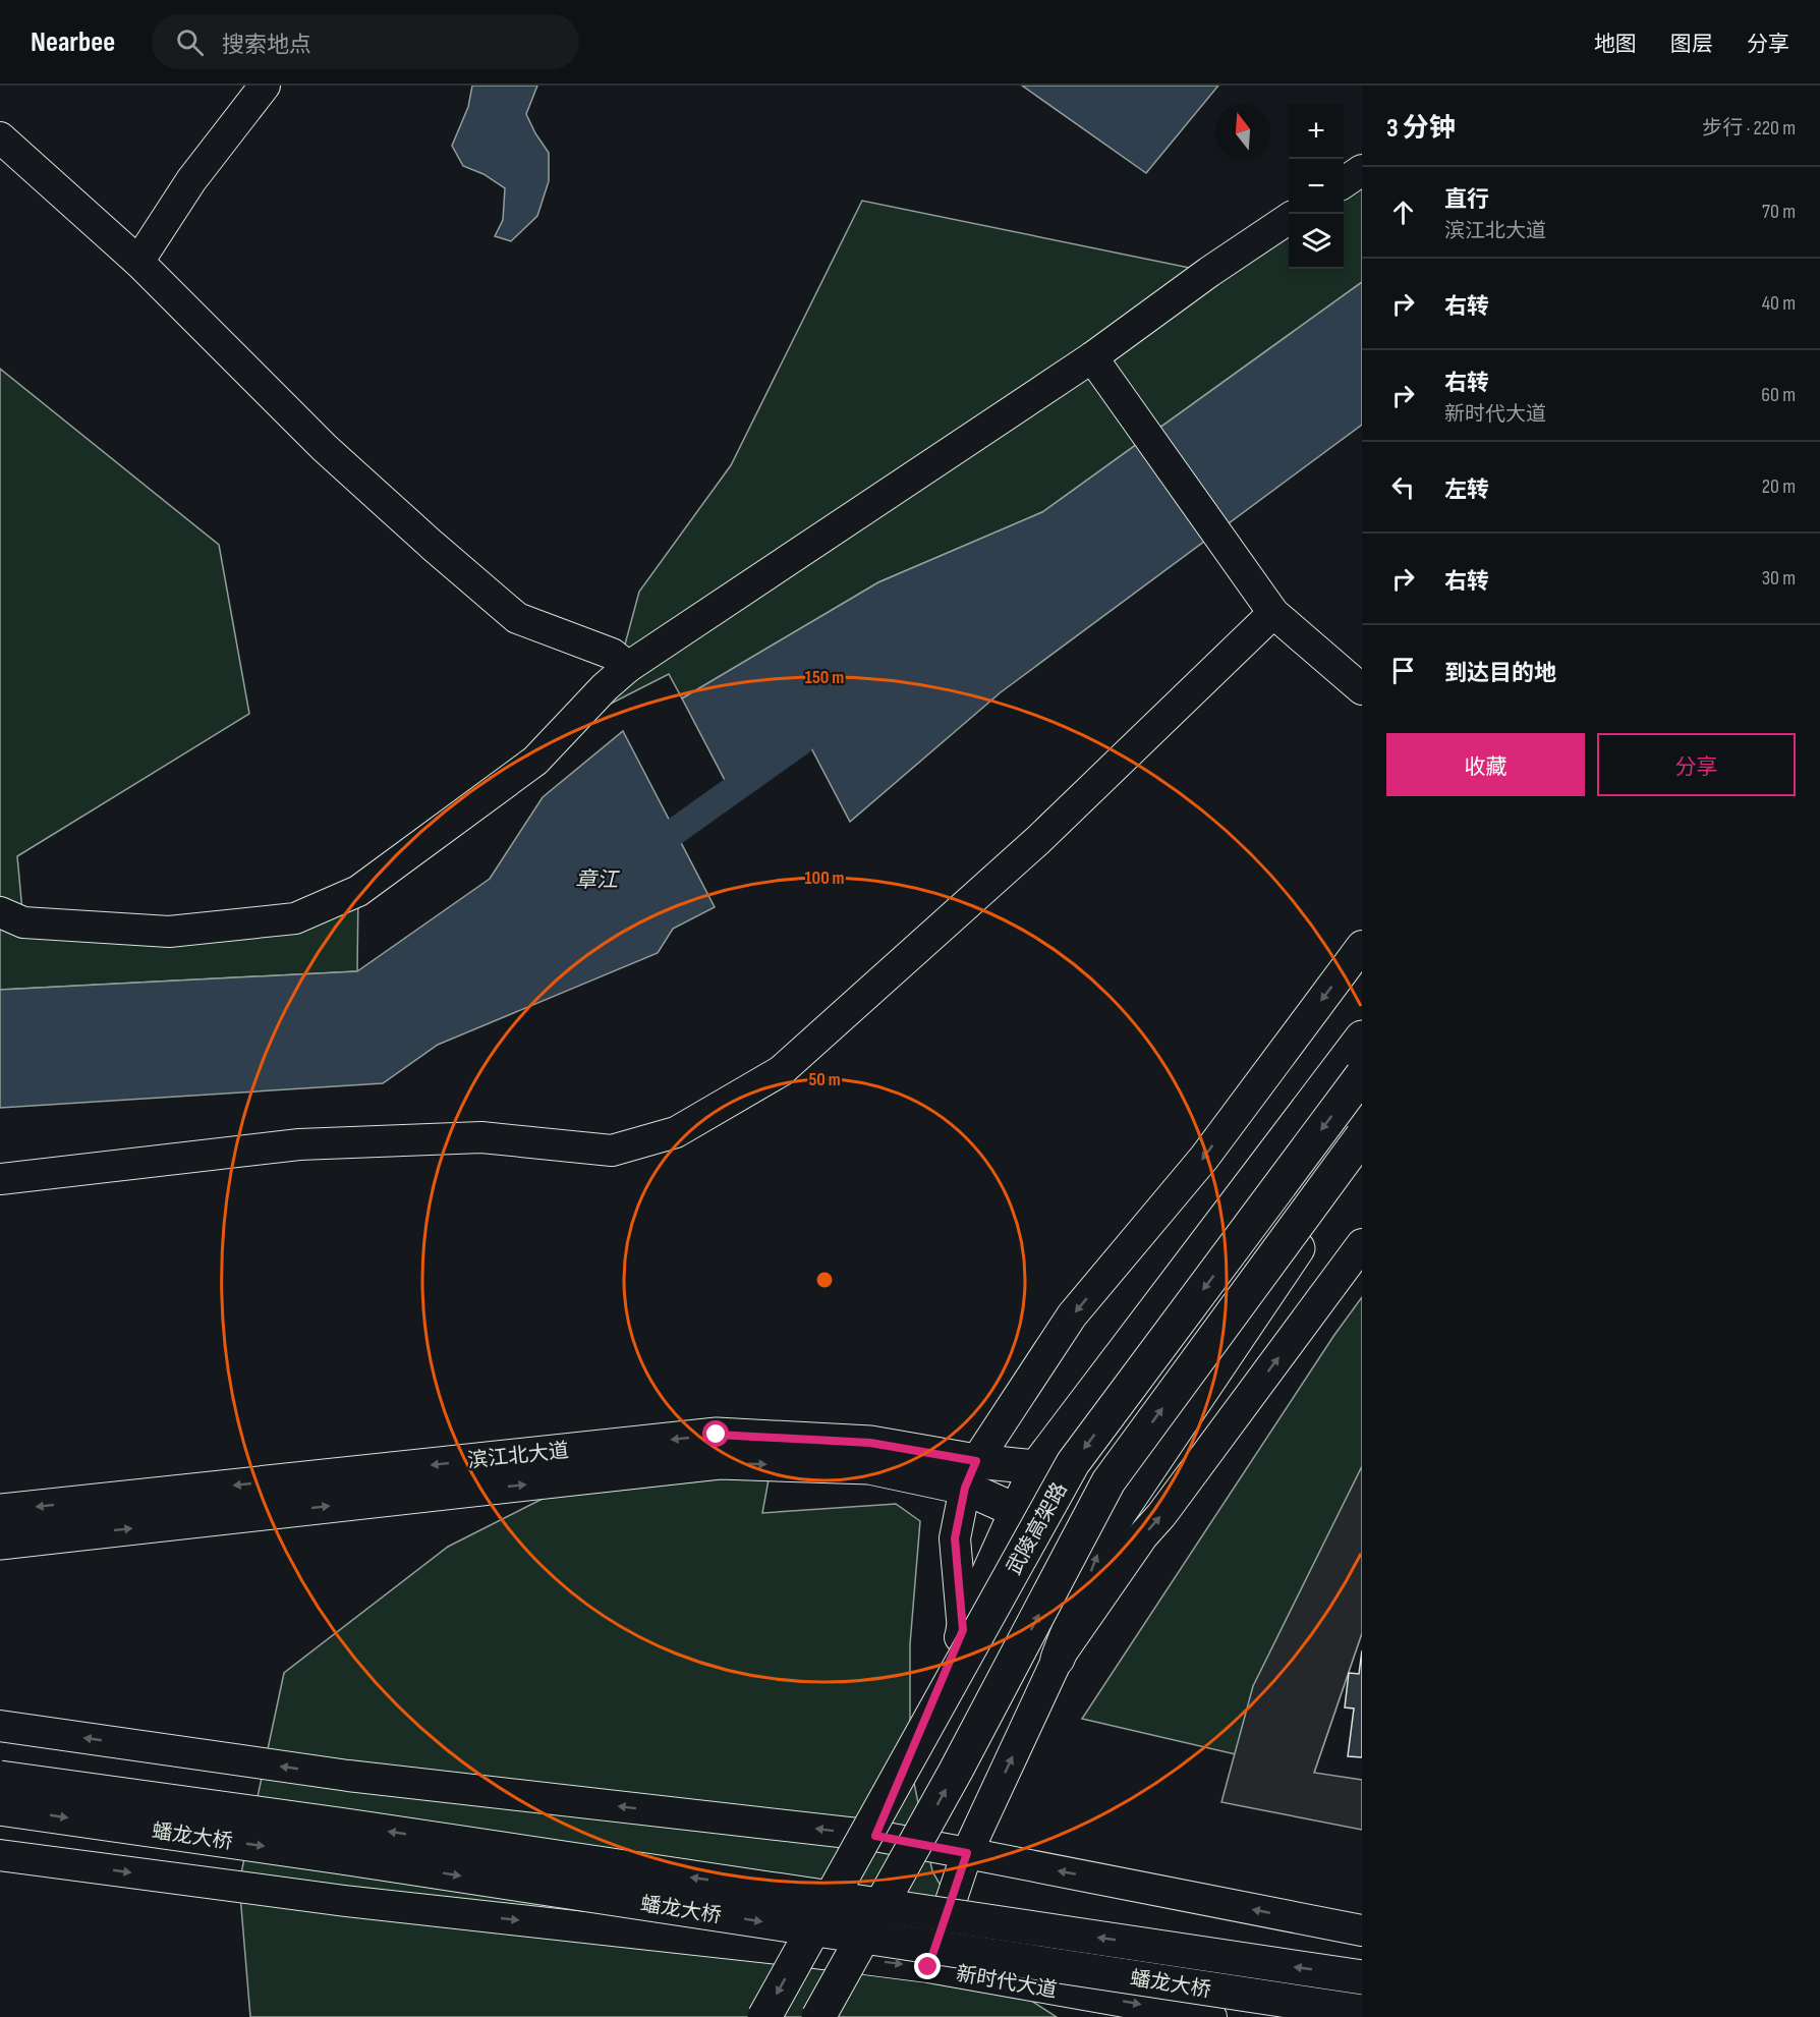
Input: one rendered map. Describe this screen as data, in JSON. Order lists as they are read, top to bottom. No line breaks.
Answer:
{"streets":{"main road":["滨江北大道","武陵高架路","蟠龙大桥"],"street":["新时代大道"]},"water":["章江"],"north":"top","page":{"header":"Nearbee","search":"搜索地点","nav":["地图","图层","分享"],"heading":["3 分钟","步行 · 220 m"],"map_buttons":["+","−"],"list":[["直行","滨江北大道","70 m"],["右转","40 m"],["右转","新时代大道","60 m"],["左转","20 m"],["右转","30 m"],"到达目的地"],"buttons":["收藏","分享"]},"rings":["150 m","100 m","50 m"]}
